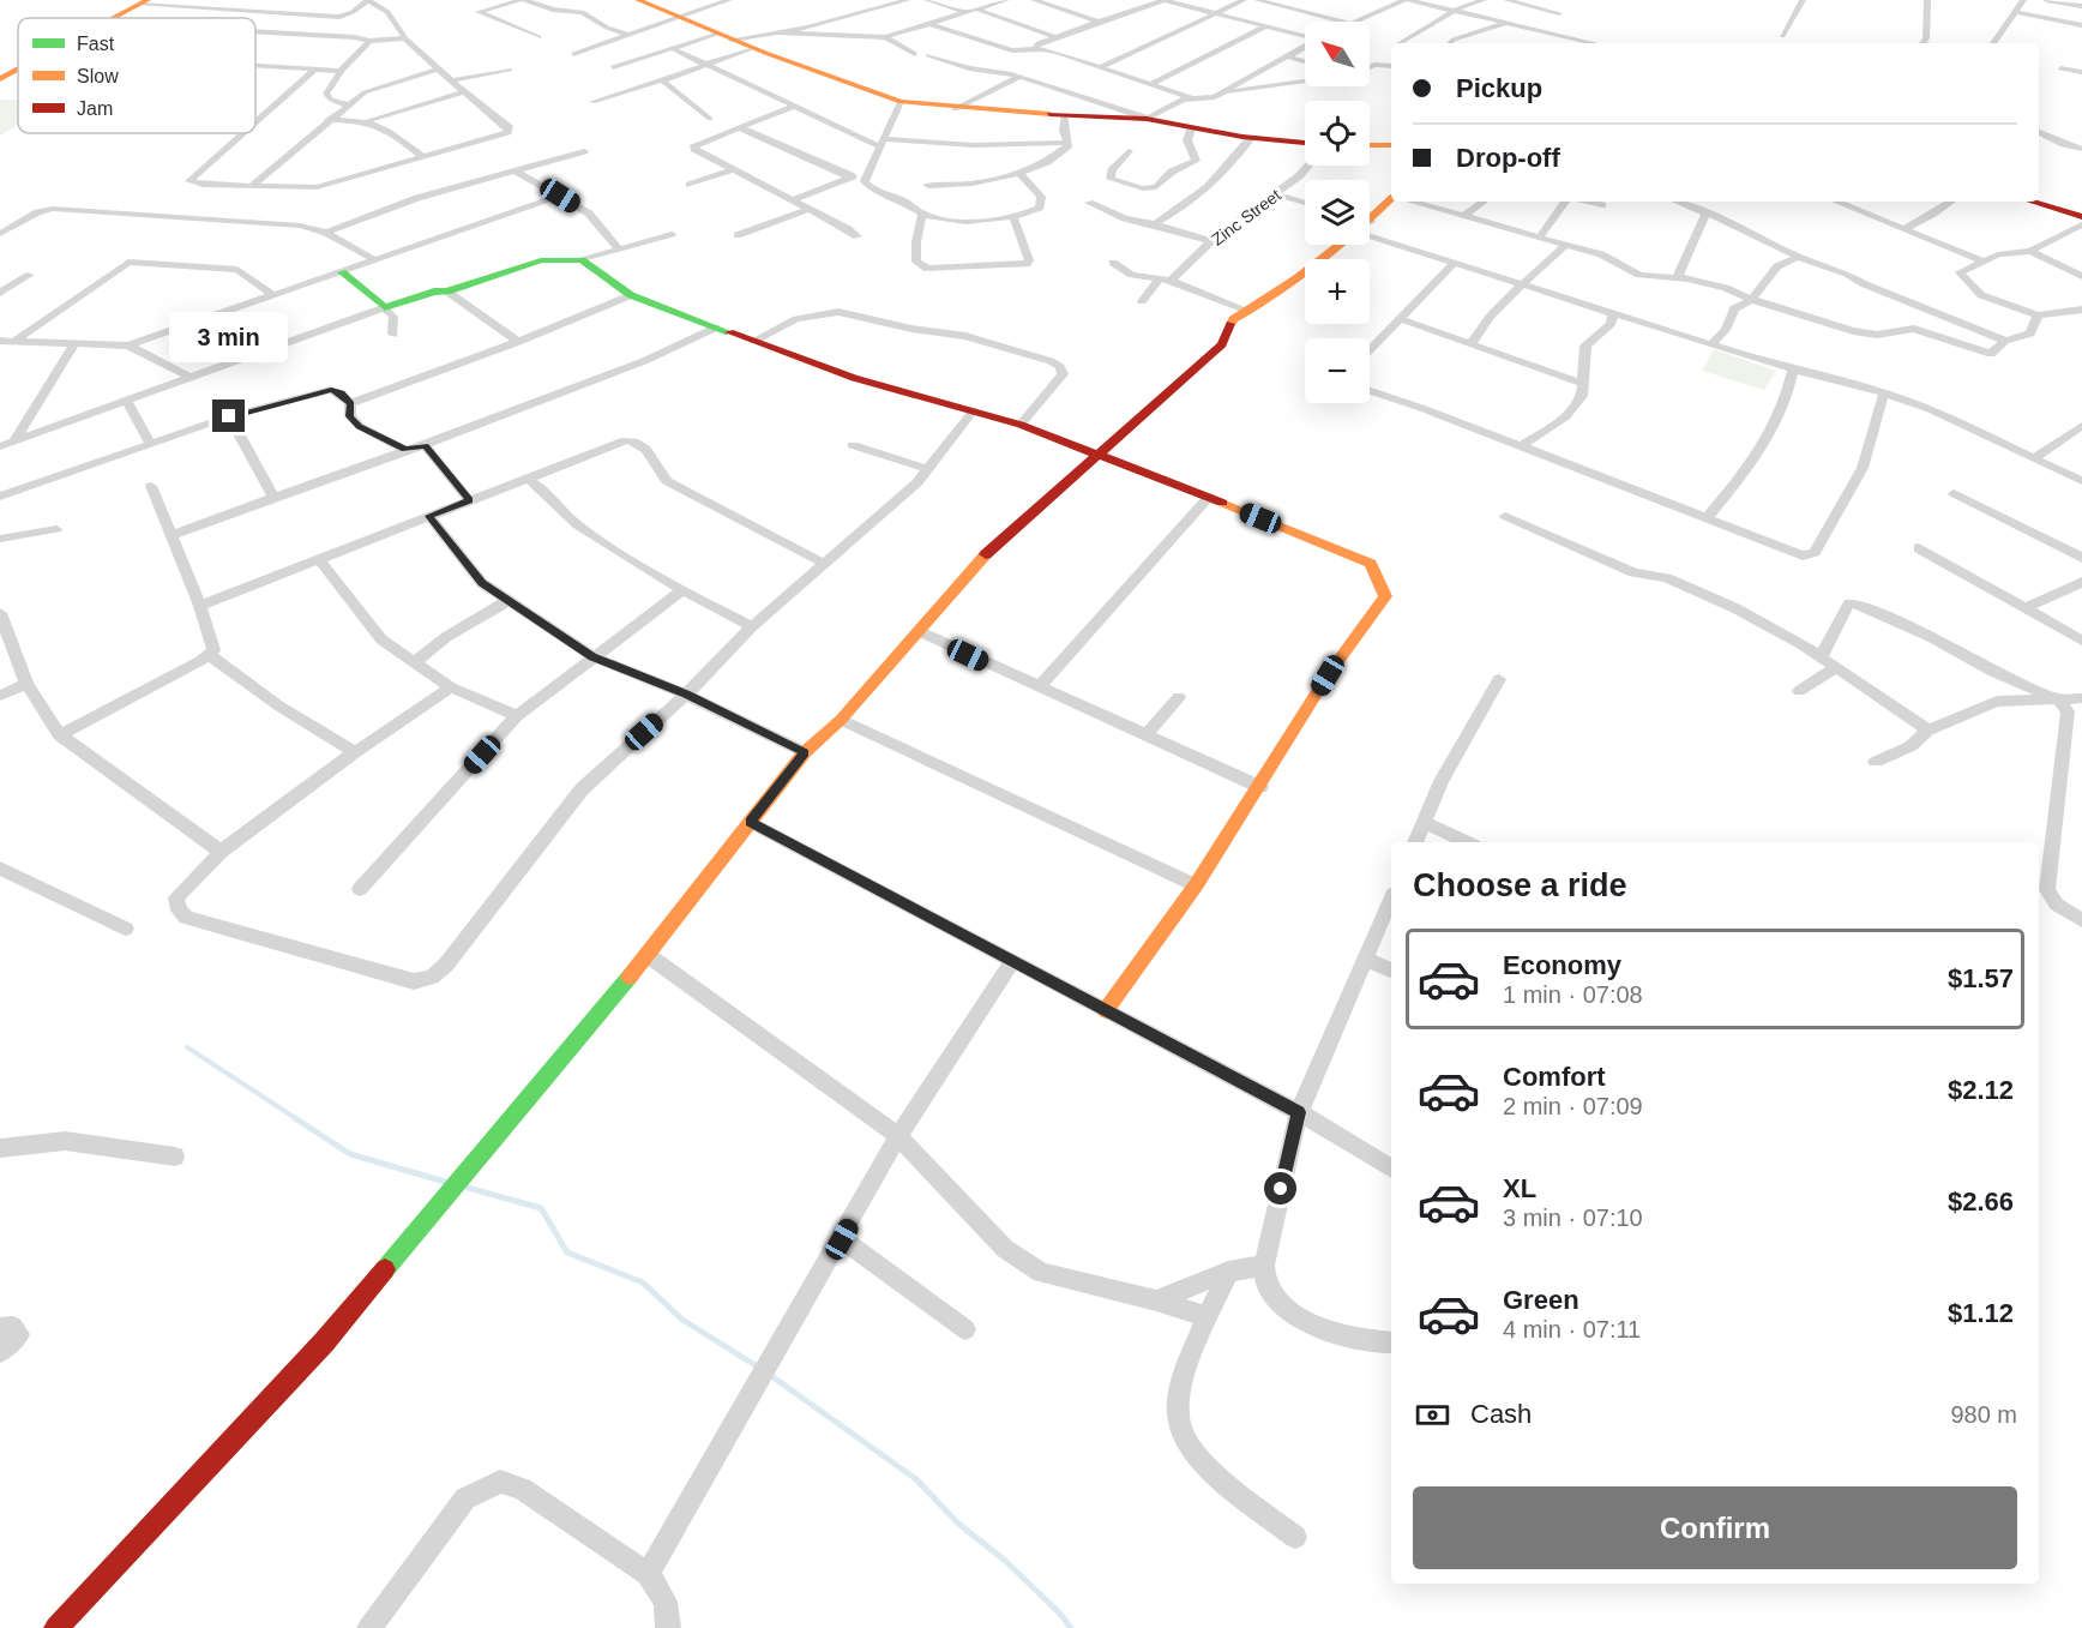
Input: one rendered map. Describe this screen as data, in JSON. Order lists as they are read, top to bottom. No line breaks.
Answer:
{"streets":{"street":["Zinc Street"]},"legend":["Fast","Slow","Jam"],"north":"top left","page":{"map_buttons":["+","−"],"banner":["Pickup","Drop-off"],"bubble":"3 min","heading":"Choose a ride","list":[{"name":"Economy","note":"1 min · 07:08","value":"$1.57"},{"name":"Comfort","note":"2 min · 07:09","value":"$2.12"},{"name":"XL","note":"3 min · 07:10","value":"$2.66"},{"name":"Green","note":"4 min · 07:11","value":"$1.12"}],"pay":["Cash","980 m"],"buttons":"Confirm"}}
